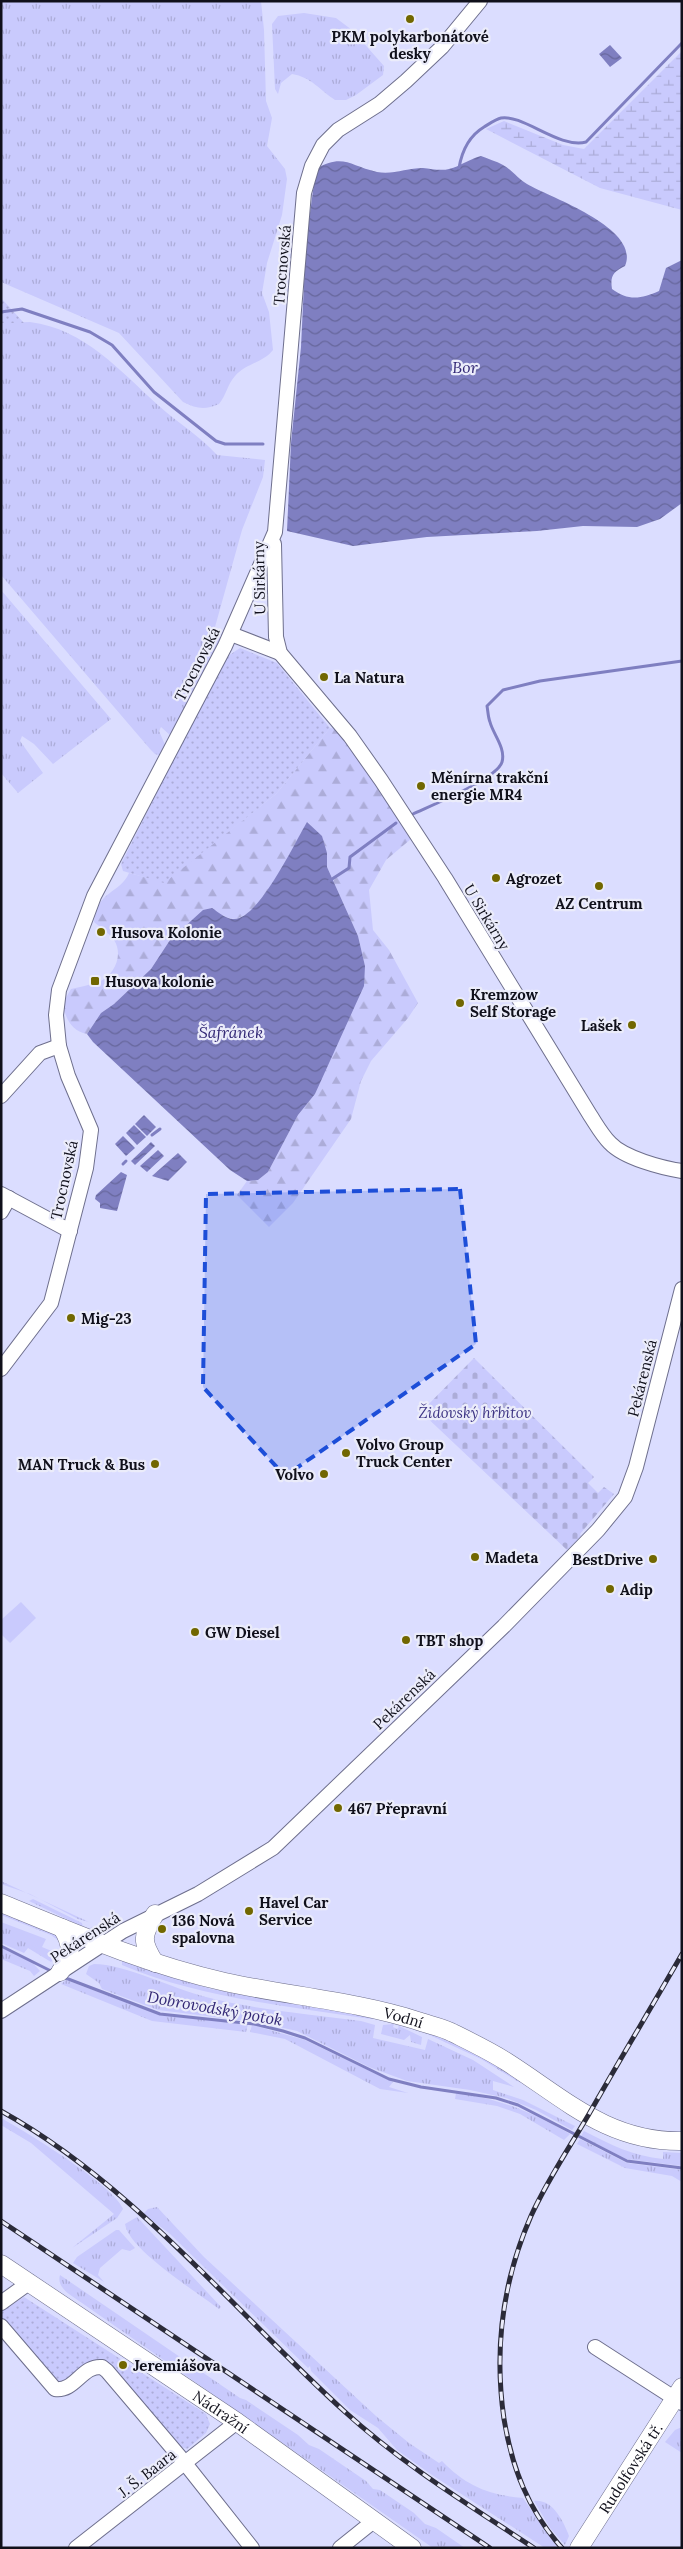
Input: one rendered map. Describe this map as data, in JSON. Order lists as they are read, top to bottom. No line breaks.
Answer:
{"streets":{"main road":["Vodní","Nádražní","Rudolfovská tř."],"street":["Trocnovská","U Sirkárny","Pekárenská","J. Š. Baara"]},"crossings":[["Trocnovská","U Sirkárny"],["Pekárenská","Vodní"],["Nádražní","J. Š. Baara"]],"water":["Bor","Šafránek","Dobrovodský potok"],"parks":["Židovský hřbitov"],"places":{"other":["PKM polykarbonátové desky","La Natura","Měnírna trakční energie MR4","Agrozet","AZ Centrum","Husova Kolonie","Kremzow Self Storage","Lašek","Mig-23","Volvo Group Truck Center","MAN Truck & Bus","Volvo","Madeta","BestDrive","Adip","GW Diesel","TBT shop","467 Přepravní","Havel Car Service","136 Nová spalovna","Jeremiášova"],"transit":["Husova kolonie"]}}
